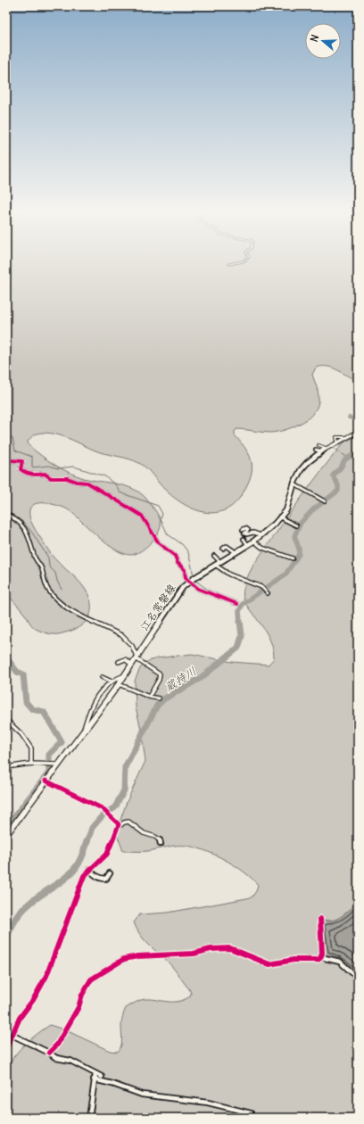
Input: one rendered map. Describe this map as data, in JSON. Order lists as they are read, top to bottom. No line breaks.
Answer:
{"streets":{"main road":["江名常磐線"]},"water":["蔵持川"],"north":"left"}
